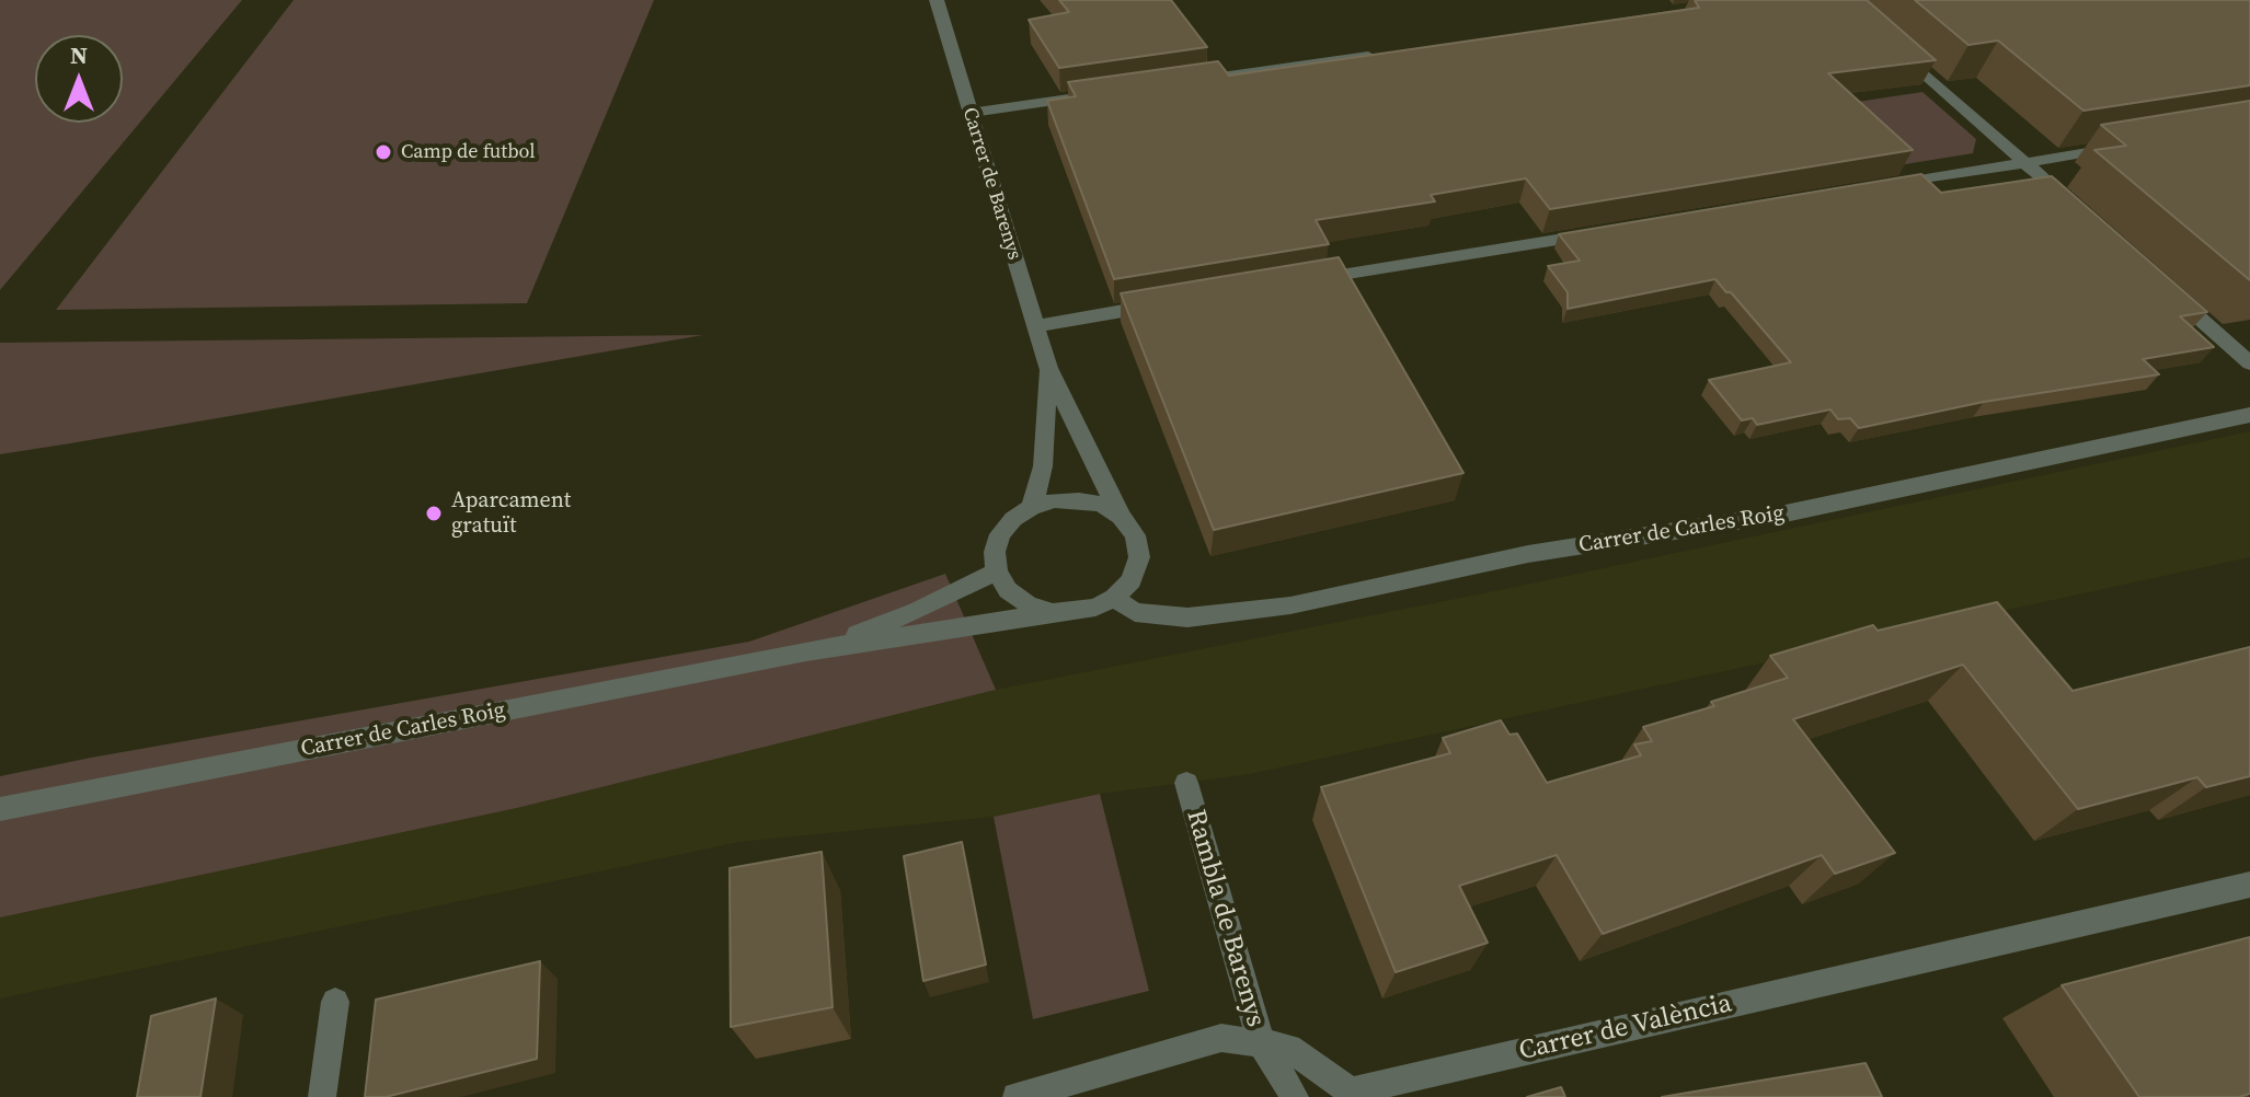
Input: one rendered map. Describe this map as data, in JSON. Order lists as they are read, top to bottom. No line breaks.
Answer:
{"streets":{"street":["Carrer de Barenys","Carrer de Carles Roig","Rambla de Barenys","Carrer de València"]},"crossings":[["Carrer de Barenys","Carrer de Carles Roig"],["Rambla de Barenys","Carrer de València"]],"places":["Camp de futbol","Aparcament gratuït"],"north":"top"}
